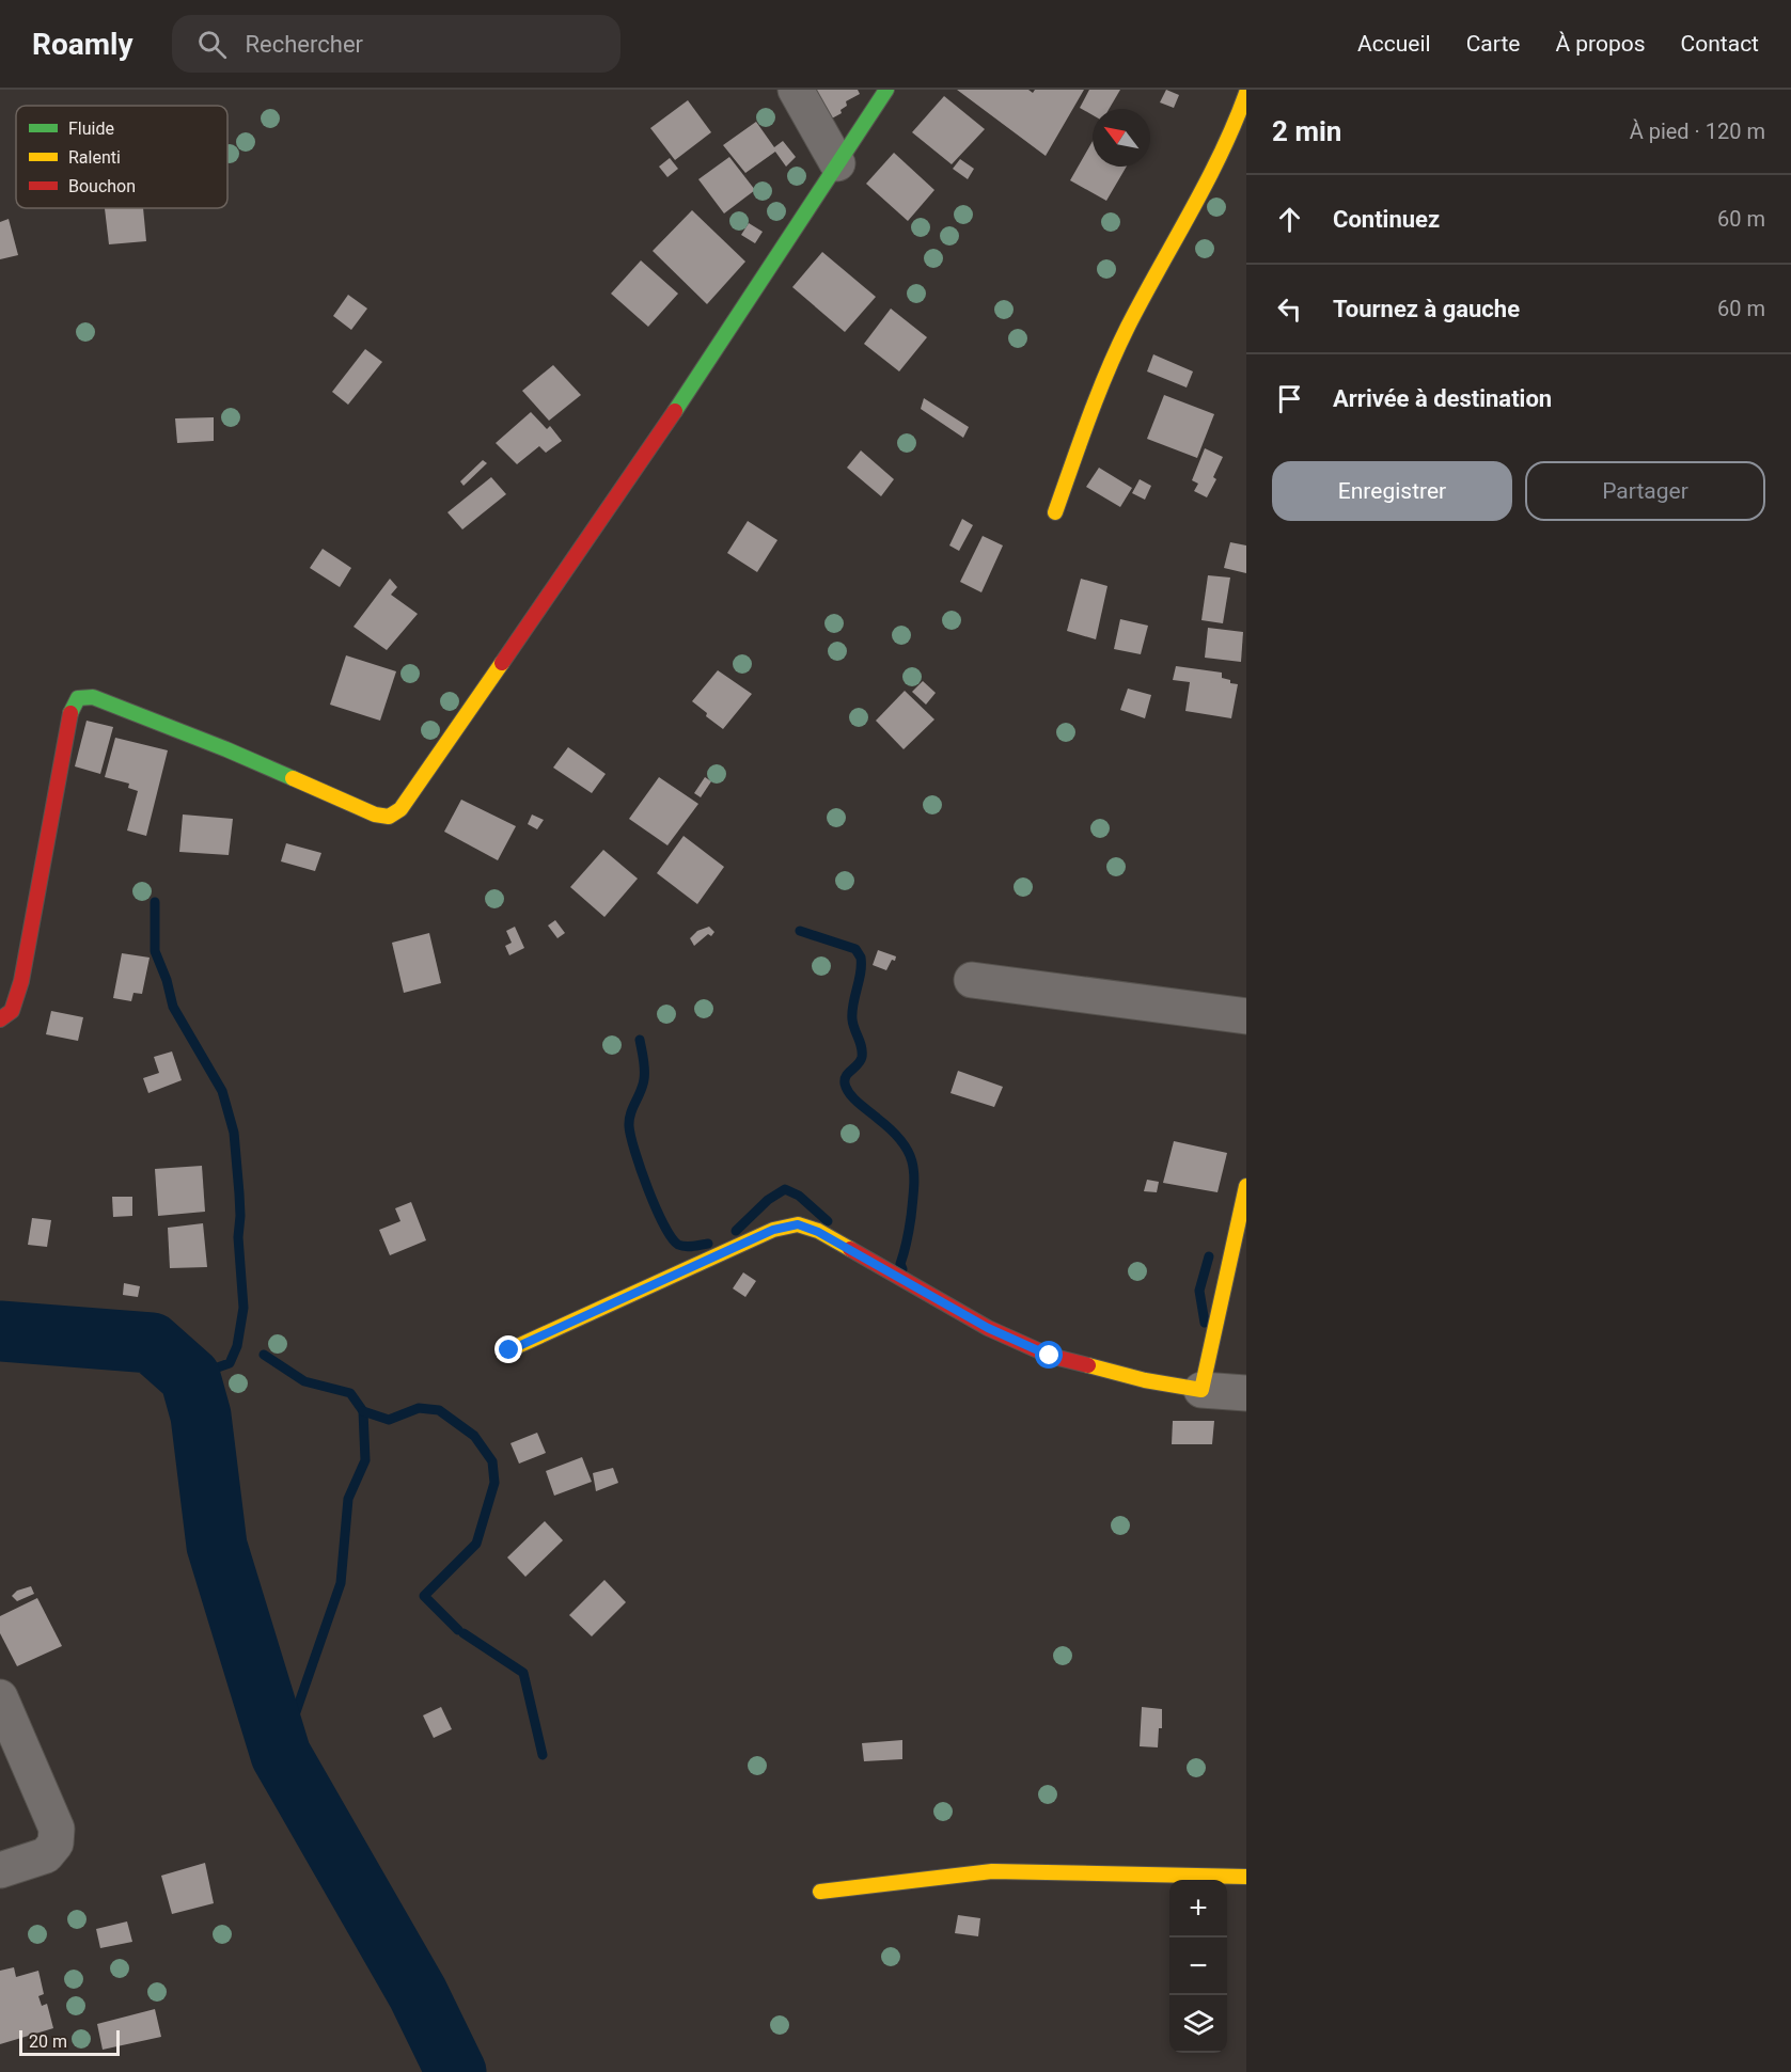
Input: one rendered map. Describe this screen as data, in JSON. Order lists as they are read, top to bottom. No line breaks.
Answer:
{"legend":["Fluide","Ralenti","Bouchon"],"scale_bar":"20 m","north":"top left","page":{"header":"Roamly","search":"Rechercher","nav":["Accueil","Carte","À propos","Contact"],"heading":["2 min","À pied · 120 m"],"list":[["Continuez","60 m"],["Tournez à gauche","60 m"],"Arrivée à destination"],"buttons":["Enregistrer","Partager"],"map_buttons":["+","−"],"scale":"20 m"}}
